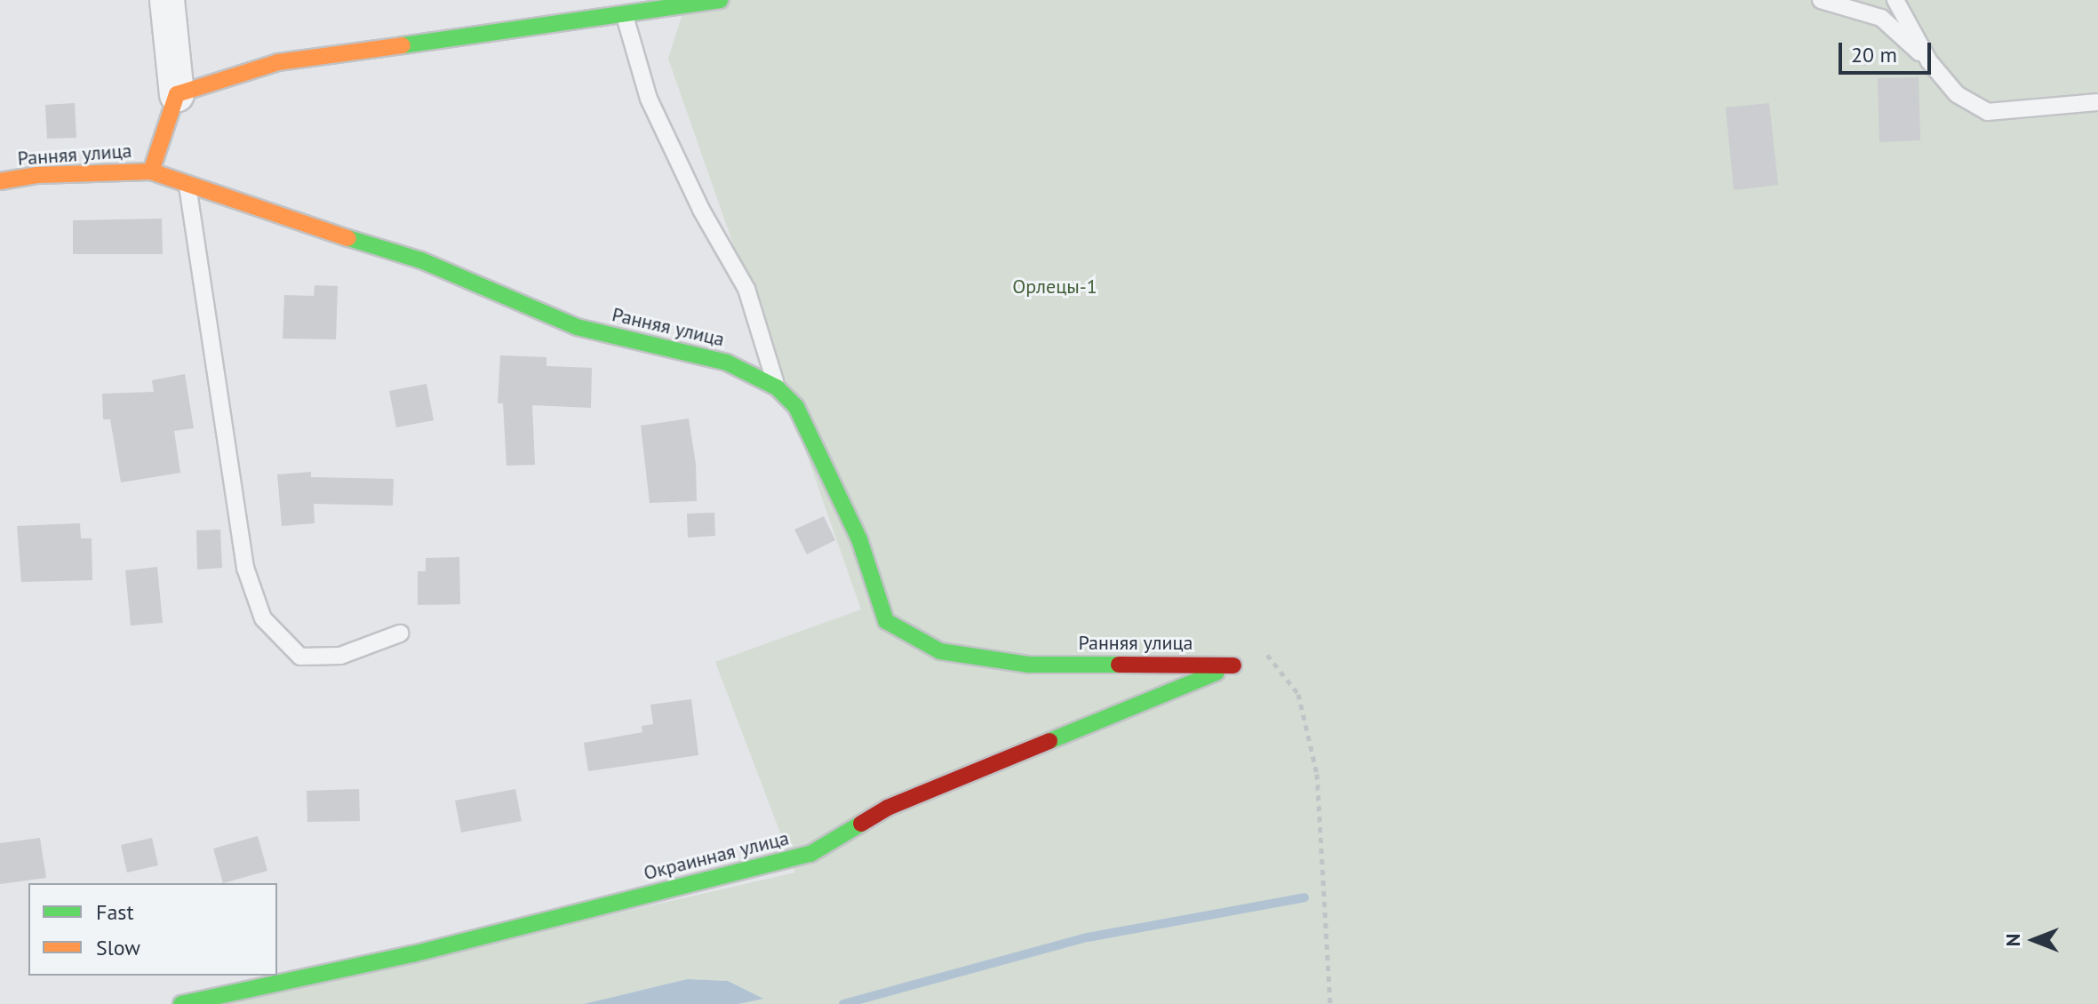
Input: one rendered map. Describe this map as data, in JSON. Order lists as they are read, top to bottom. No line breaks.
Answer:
{"streets":{"street":["Ранняя улица","Окраинная улица"]},"crossings":[["Ранняя улица","Окраинная улица"]],"parks":["Орлецы-1"],"legend":["Fast","Slow"],"scale_bar":"20 m","north":"left"}
